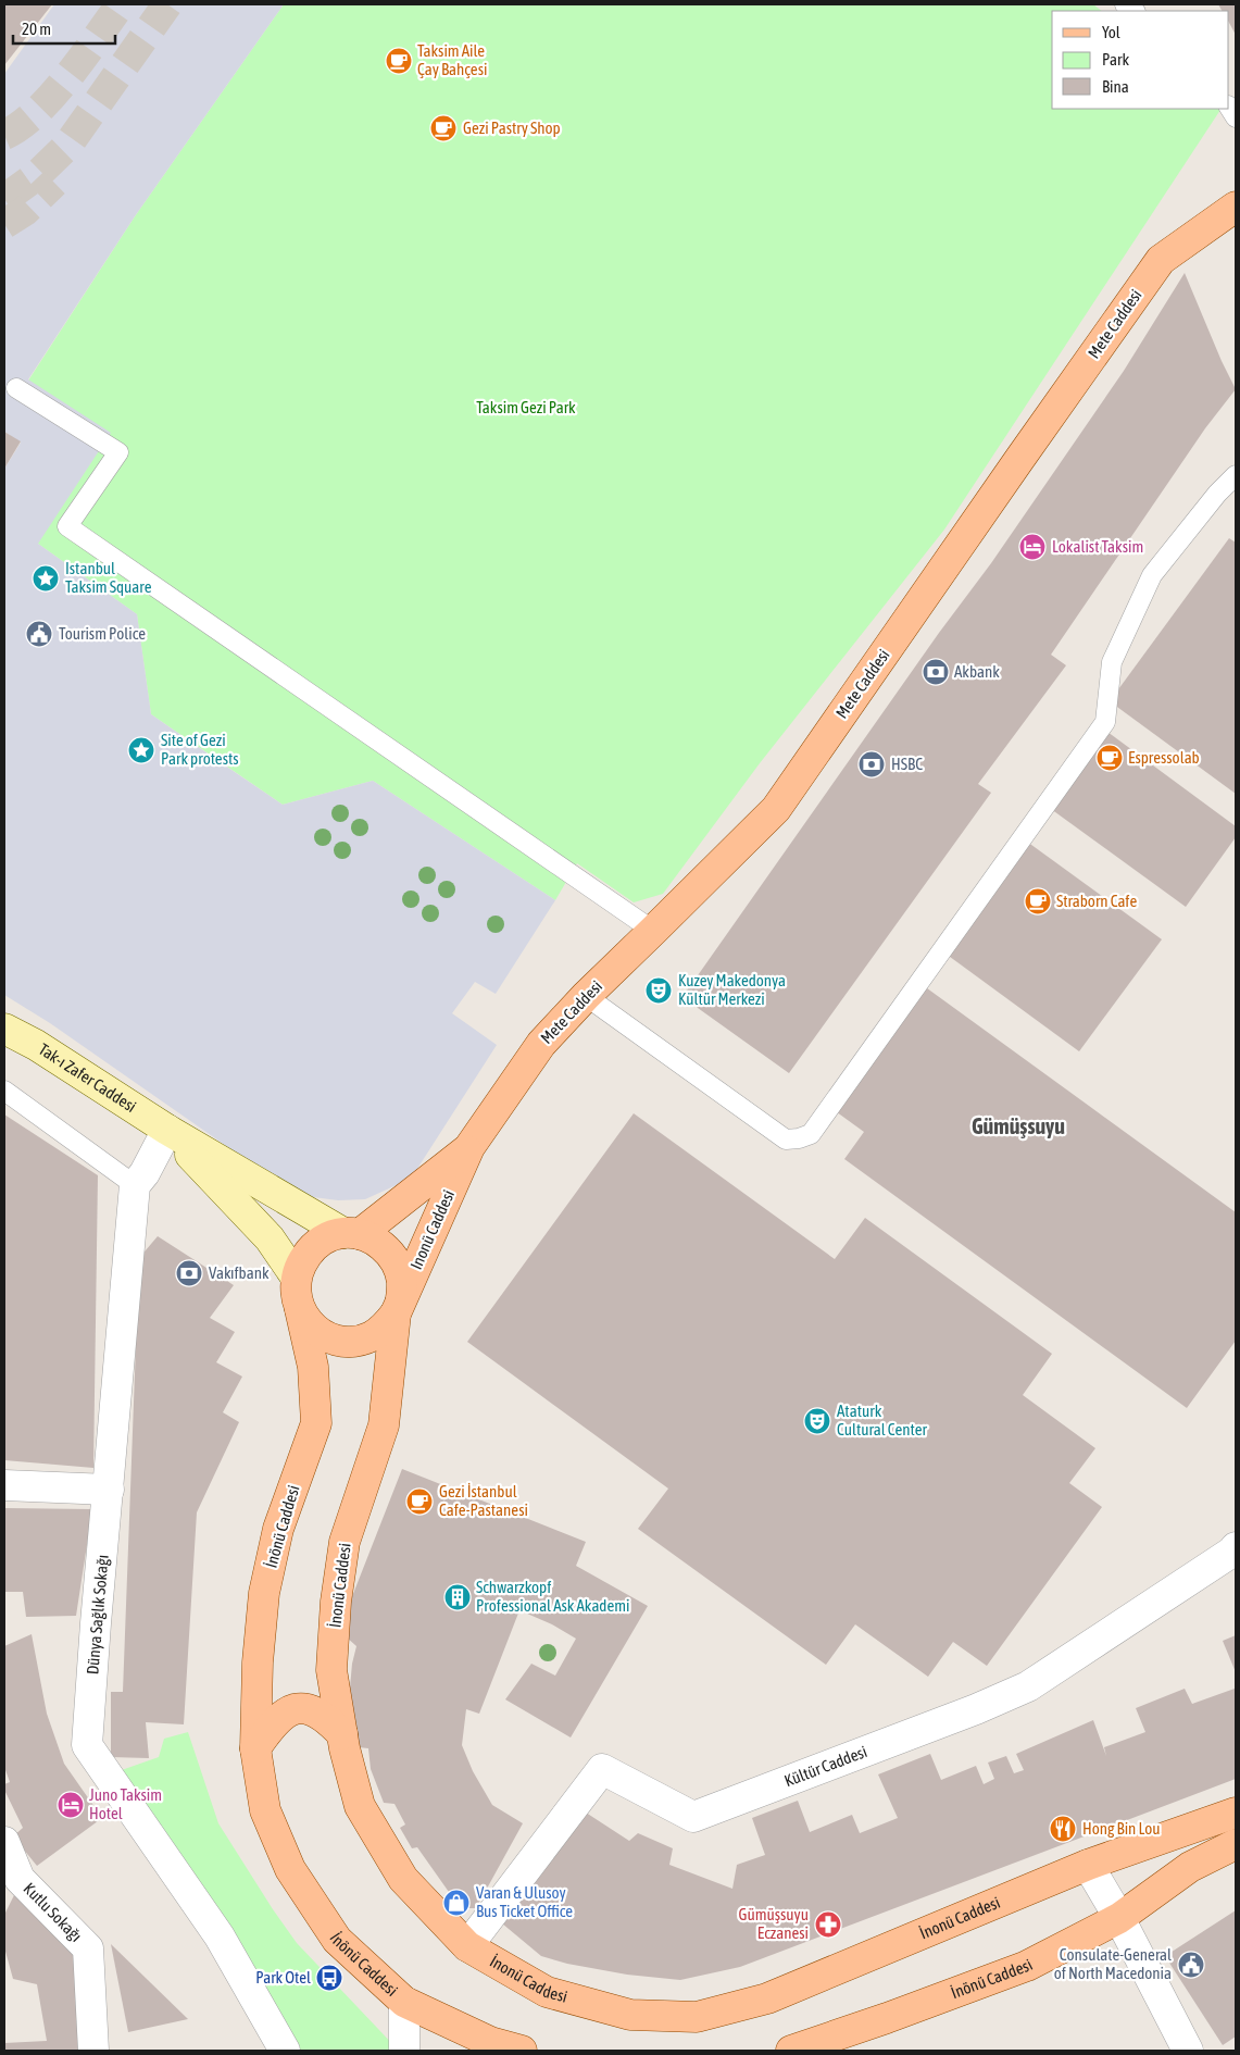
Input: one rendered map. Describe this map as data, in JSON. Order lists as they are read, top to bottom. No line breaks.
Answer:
{"streets":{"main road":["Mete Caddesi","Tak-ı Zafer Caddesi","Inonü Caddesi","İnönü Caddesi","İnonü Caddesi"],"street":["Dünya Sağlık Sokağı","Kültür Caddesi","Kutlu Sokağı"]},"crossings":[["Mete Caddesi","Inonü Caddesi"],["Tak-ı Zafer Caddesi","Dünya Sağlık Sokağı"],["Inonü Caddesi","İnönü Caddesi"],["Inonü Caddesi","İnonü Caddesi"],["İnönü Caddesi","İnonü Caddesi"],["İnonü Caddesi","Kültür Caddesi"]],"districts":["Gümüşsuyu"],"parks":["Taksim Gezi Park"],"places":{"cafe":["Taksim Aile Çay Bahçesi","Gezi Pastry Shop","Espressolab","Straborn Cafe","Gezi İstanbul Cafe-Pastanesi"],"hotel":["Lokalist Taksim","Juno Taksim Hotel"],"place":["Istanbul Taksim Square","Site of Gezi Park protests"],"public building":["Tourism Police","Consulate-General of North Macedonia"],"bank":["Akbank","HSBC","Vakıfbank"],"theatre":["Kuzey Makedonya Kültür Merkezi","Ataturk Cultural Center"],"building":["Schwarzkopf Professional Ask Akademi"],"restaurant":["Hong Bin Lou"],"shop":["Varan & Ulusoy Bus Ticket Office"],"pharmacy":["Gümüşsuyu Eczanesi"],"bus stop":["Park Otel"]},"legend":["Yol","Park","Bina"],"scale_bar":"20 m"}
